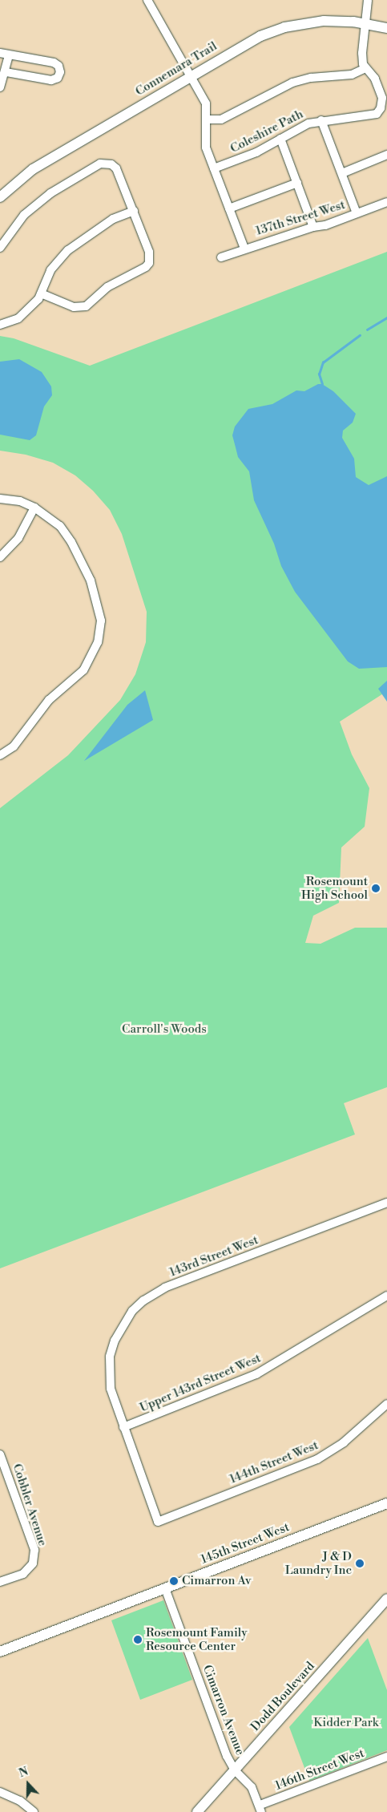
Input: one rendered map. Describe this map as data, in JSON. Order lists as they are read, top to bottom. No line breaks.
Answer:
{"streets":{"street":["Connemara Trail","Coleshire Path","137th Street West","143rd Street West","Upper 143rd Street West","144th Street West","Cobbler Avenue","145th Street West","Dodd Boulevard","Cimarron Avenue","146th Street West"]},"crossings":[["Connemara Trail","Coleshire Path"],["143rd Street West","Upper 143rd Street West"],["143rd Street West","144th Street West"],["145th Street West","Cimarron Avenue"],["Dodd Boulevard","Cimarron Avenue"],["Cimarron Avenue","146th Street West"]],"parks":["Carroll's Woods","Kidder Park"],"places":["Rosemount High School","J & D Laundry Inc","Cimarron Av","Rosemount Family Resource Center"],"north":"top"}
